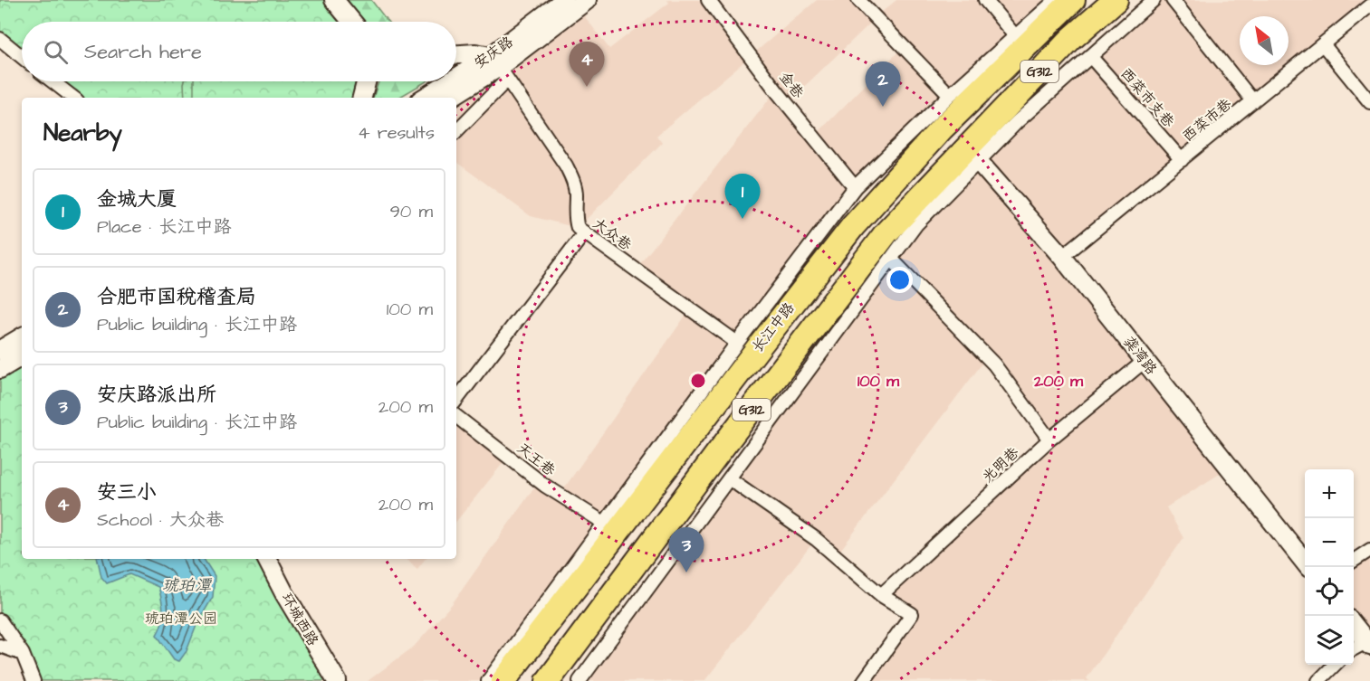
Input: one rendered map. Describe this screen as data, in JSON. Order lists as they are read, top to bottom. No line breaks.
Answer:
{"streets":{"highway":["G312","长江中路"],"street":["安庆路","金巷","西菜市支巷","西菜市巷","大众巷","龚湾路","天王巷","光明巷","环城西路"]},"crossings":[["安庆路","大众巷"],["G312","龚湾路"],["西菜市支巷","西菜市巷"],["西菜市巷","龚湾路"],["龚湾路","光明巷"]],"water":["琥珀潭"],"parks":["琥珀潭公园"],"north":"top left","page":{"search":"Search here","pins":["4","2","1","3"],"heading":["Nearby","4 results"],"list":[{"mark":"1","name":"金城大厦","note":"Place · 长江中路","value":"90 m"},{"mark":"2","name":"合肥市国税稽查局","note":"Public building · 长江中路","value":"100 m"},{"mark":"3","name":"安庆路派出所","note":"Public building · 长江中路","value":"200 m"},{"mark":"4","name":"安三小","note":"School · 大众巷","value":"200 m"}],"map_buttons":["+","−"]},"rings":["100 m","200 m"]}
